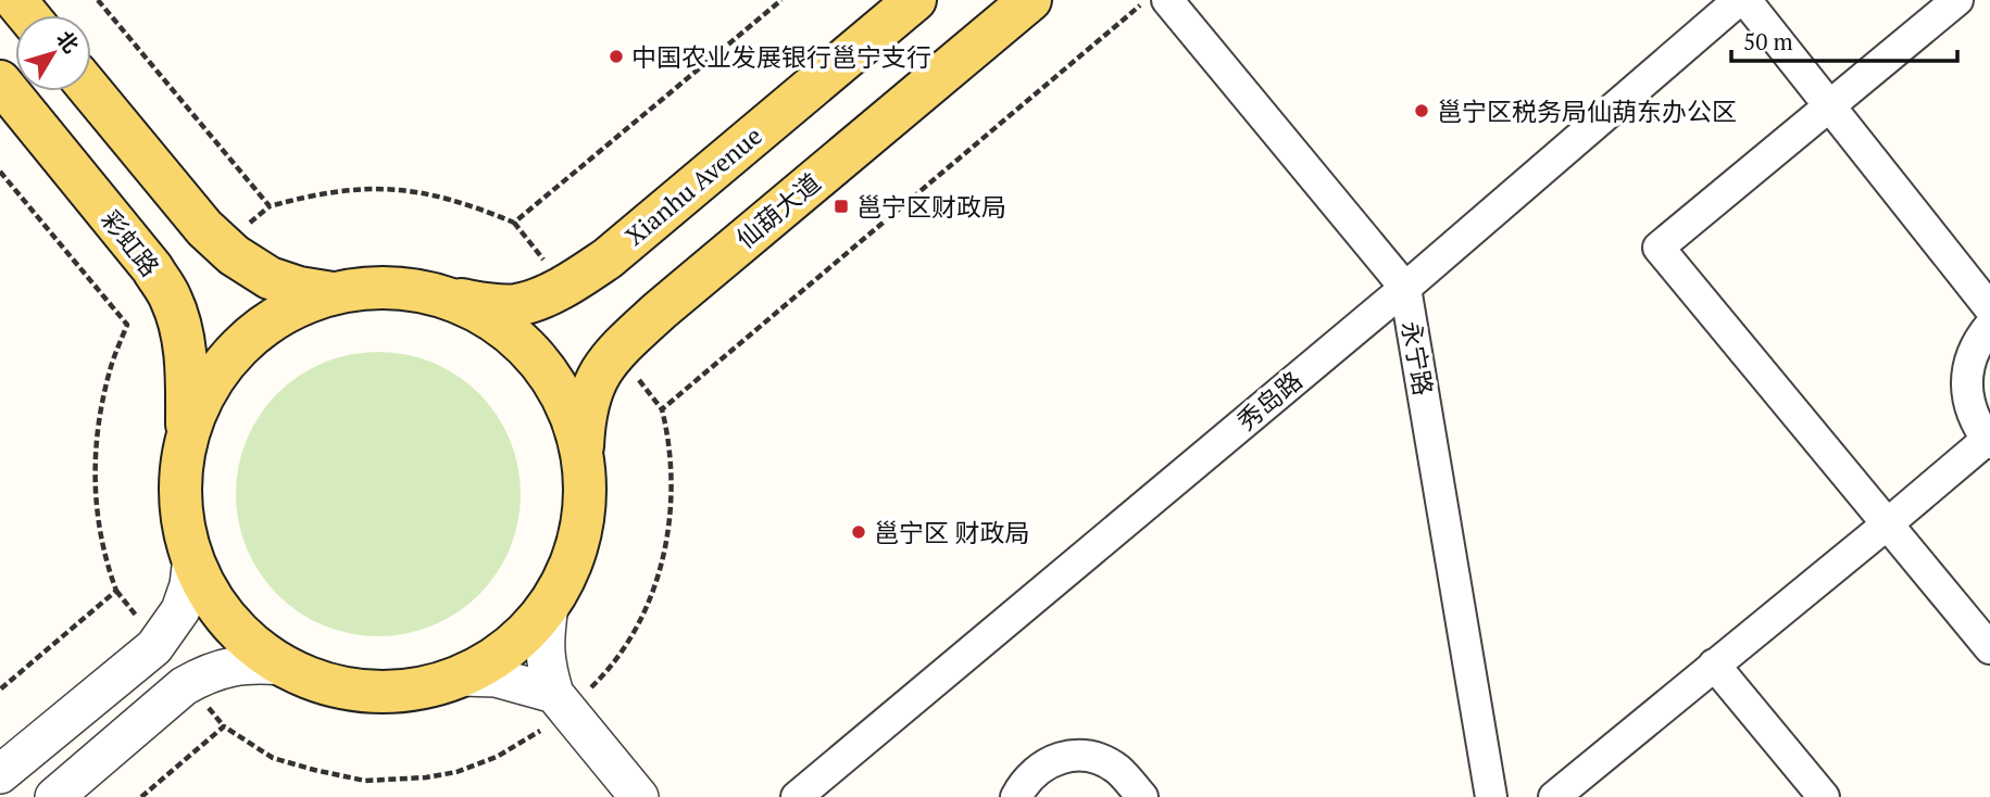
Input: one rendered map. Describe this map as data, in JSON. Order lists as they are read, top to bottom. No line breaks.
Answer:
{"streets":{"main road":["Xianhu Avenue","仙葫大道","彩虹路"],"street":["永宁路","秀岛路"]},"crossings":[["永宁路","秀岛路"]],"places":{"other":["中国农业发展银行邕宁支行","邕宁区税务局仙葫东办公区","邕宁区 财政局"],"transit":["邕宁区财政局"]},"scale_bar":"50 m","north":"top right"}
